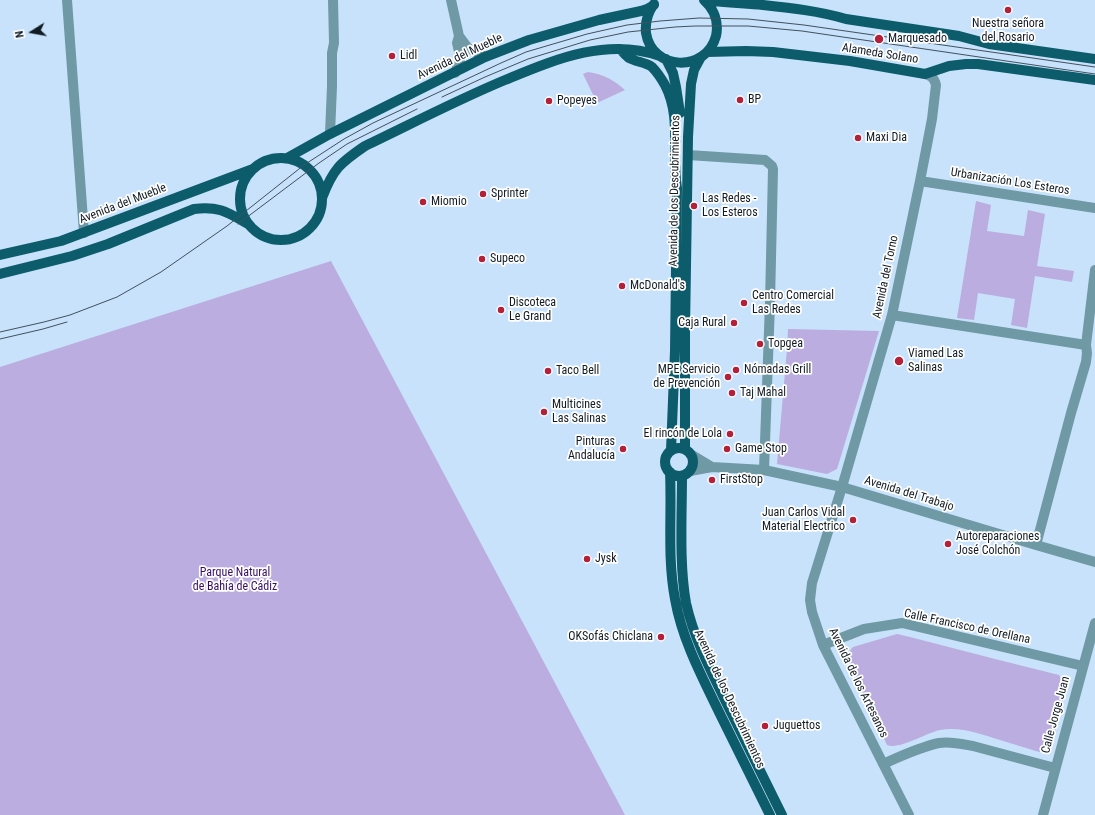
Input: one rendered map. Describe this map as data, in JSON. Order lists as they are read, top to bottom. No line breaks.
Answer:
{"streets":{"main road":["Alameda Solano","Avenida del Mueble","Avenida de los Descubrimientos"],"street":["Urbanización Los Esteros","Avenida del Torno","Avenida del Trabajo","Calle Francisco de Orellana","Avenida de los Artesanos","Calle Jorge Juan"]},"crossings":[["Alameda Solano","Avenida de los Descubrimientos"],["Alameda Solano","Avenida del Torno"],["Avenida del Mueble","Avenida de los Descubrimientos"],["Urbanización Los Esteros","Avenida del Torno"],["Avenida del Torno","Avenida del Trabajo"],["Avenida del Torno","Avenida de los Artesanos"],["Avenida del Trabajo","Avenida de los Artesanos"],["Calle Francisco de Orellana","Avenida de los Artesanos"],["Calle Francisco de Orellana","Calle Jorge Juan"]],"parks":["Parque Natural de Bahía de Cádiz"],"places":["Nuestra señora del Rosario","Marquesado","Lidl","BP","Popeyes","Maxi Dia","Sprinter","Miomio","Las Redes - Los Esteros","Supeco","McDonald's","Centro Comercial Las Redes","Discoteca Le Grand","Caja Rural","Topgea","Viamed Las Salinas","Nómadas Grill","Taco Bell","MPE Servicio de Prevención","Taj Mahal","Multicines Las Salinas","El rincón de Lola","Pinturas Andalucía","Game Stop","FirstStop","Juan Carlos Vidal Material Electrico","Autoreparaciones José Colchón","Jysk","OKSofás Chiclana","Juguettos"],"north":"left"}
